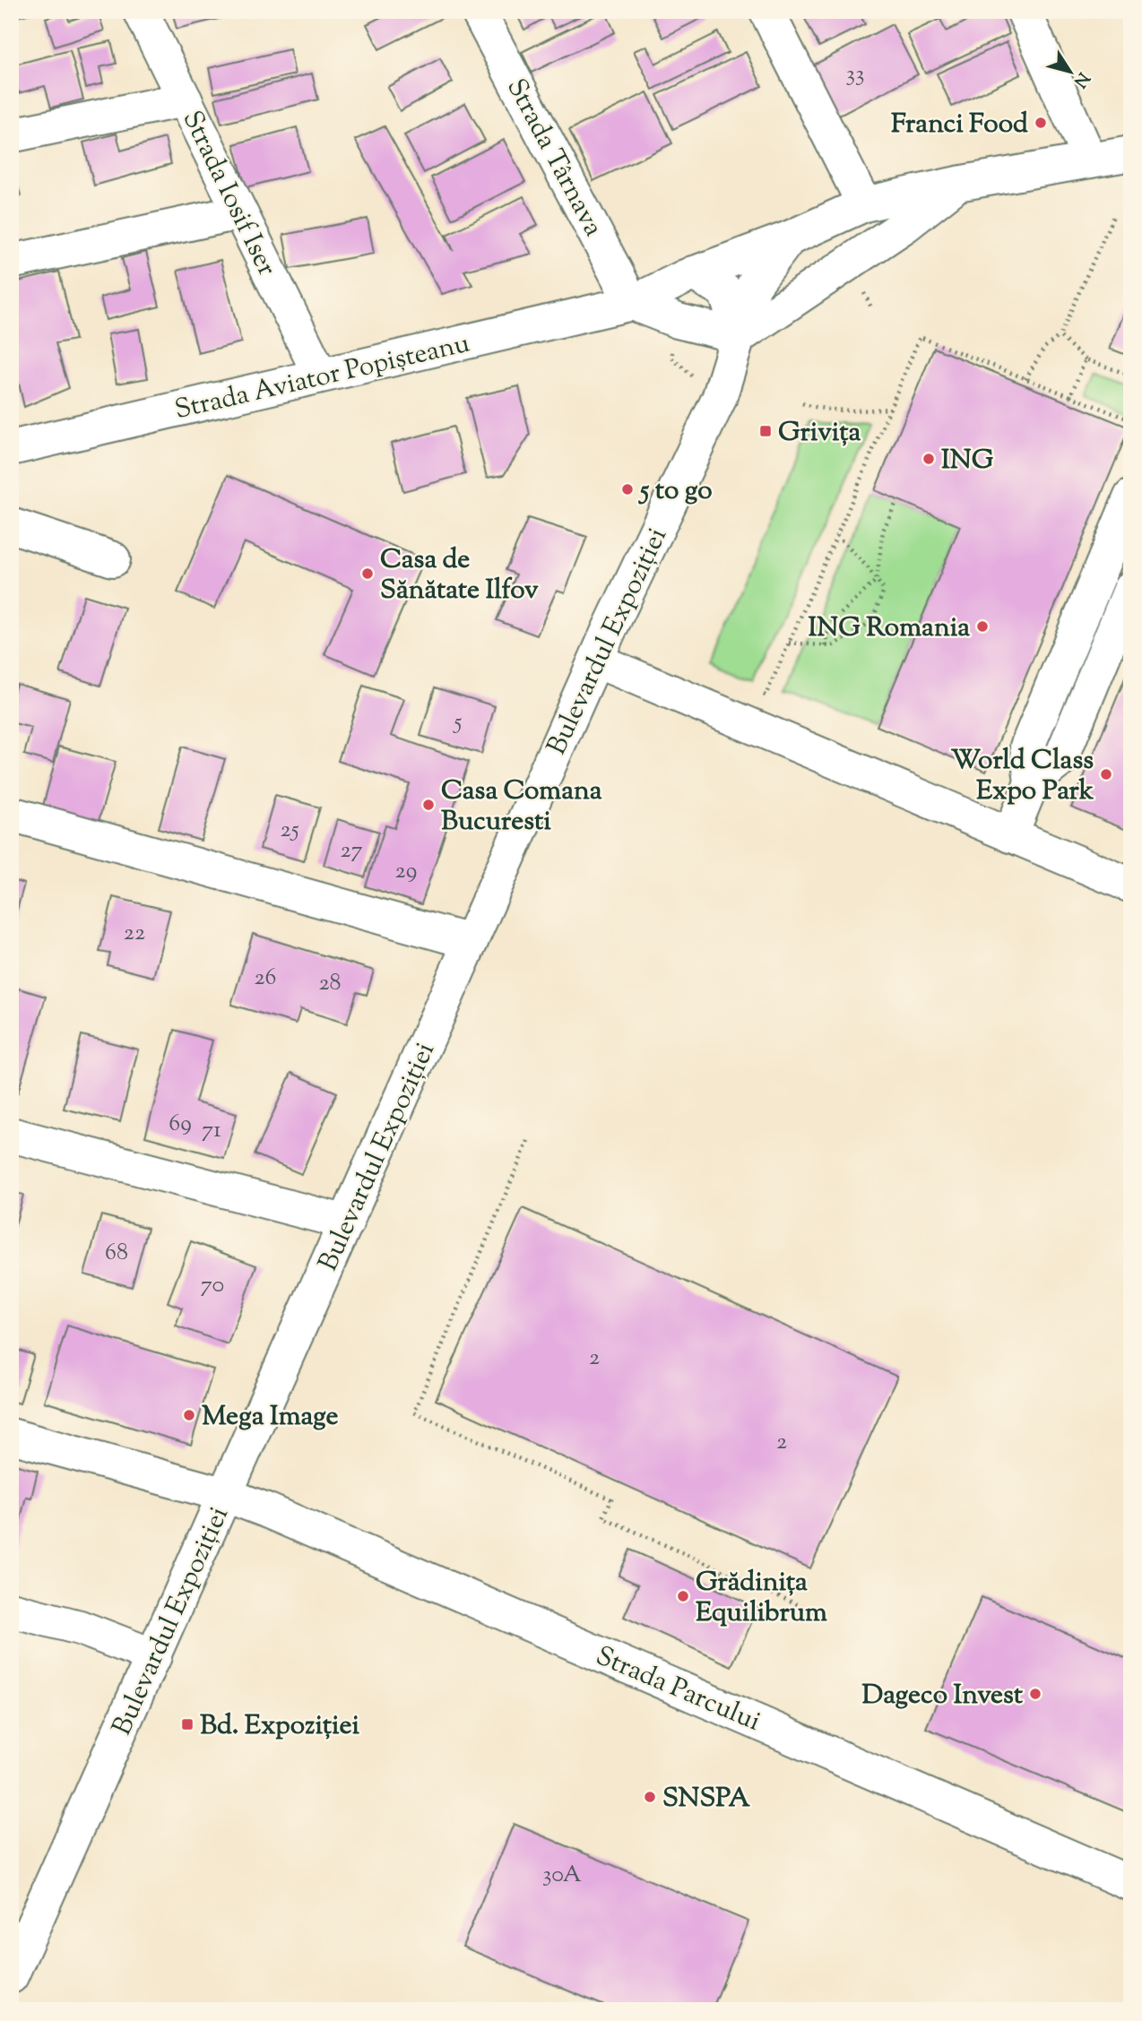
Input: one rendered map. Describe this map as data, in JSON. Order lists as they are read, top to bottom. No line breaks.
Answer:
{"streets":{"street":["Strada Târnava","Strada Iosif Iser","Strada Aviator Popișteanu","Bulevardul Expoziției","Strada Parcului"]},"crossings":[["Strada Târnava","Strada Aviator Popișteanu"],["Strada Iosif Iser","Strada Aviator Popișteanu"],["Strada Aviator Popișteanu","Bulevardul Expoziției"],["Bulevardul Expoziției","Strada Parcului"]],"places":{"other":["Franci Food","ING","5 to go","Casa de Sănătate Ilfov","ING Romania","World Class Expo Park","Casa Comana Bucuresti","Mega Image","Grădinița Equilibrum","Dageco Invest","SNSPA"],"transit":["Grivița","Bd. Expoziției"]},"house_numbers":["33","5","25","27","29","22","26","28","69","71","68","70","2","2","30A"],"north":"bottom right"}
